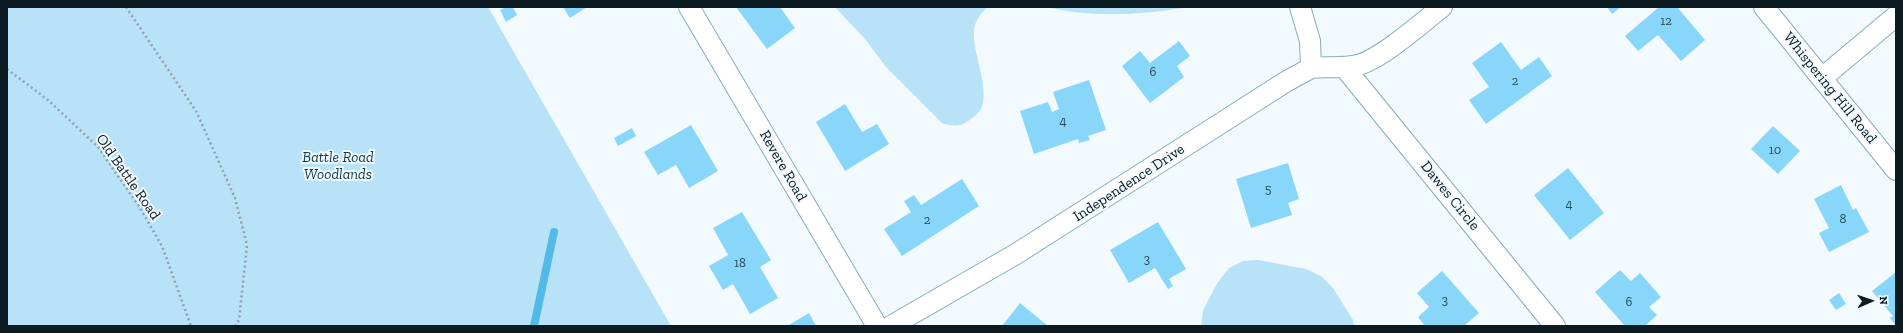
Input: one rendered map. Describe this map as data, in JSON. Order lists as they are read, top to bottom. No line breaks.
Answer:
{"streets":{"street":["Whispering Hill Road","Revere Road","Independence Drive","Dawes Circle"],"path":["Old Battle Road"]},"parks":["Battle Road Woodlands"],"house_numbers":["12","6","2","4","10","5","4","8","2","3","18","3","6"],"north":"right"}
